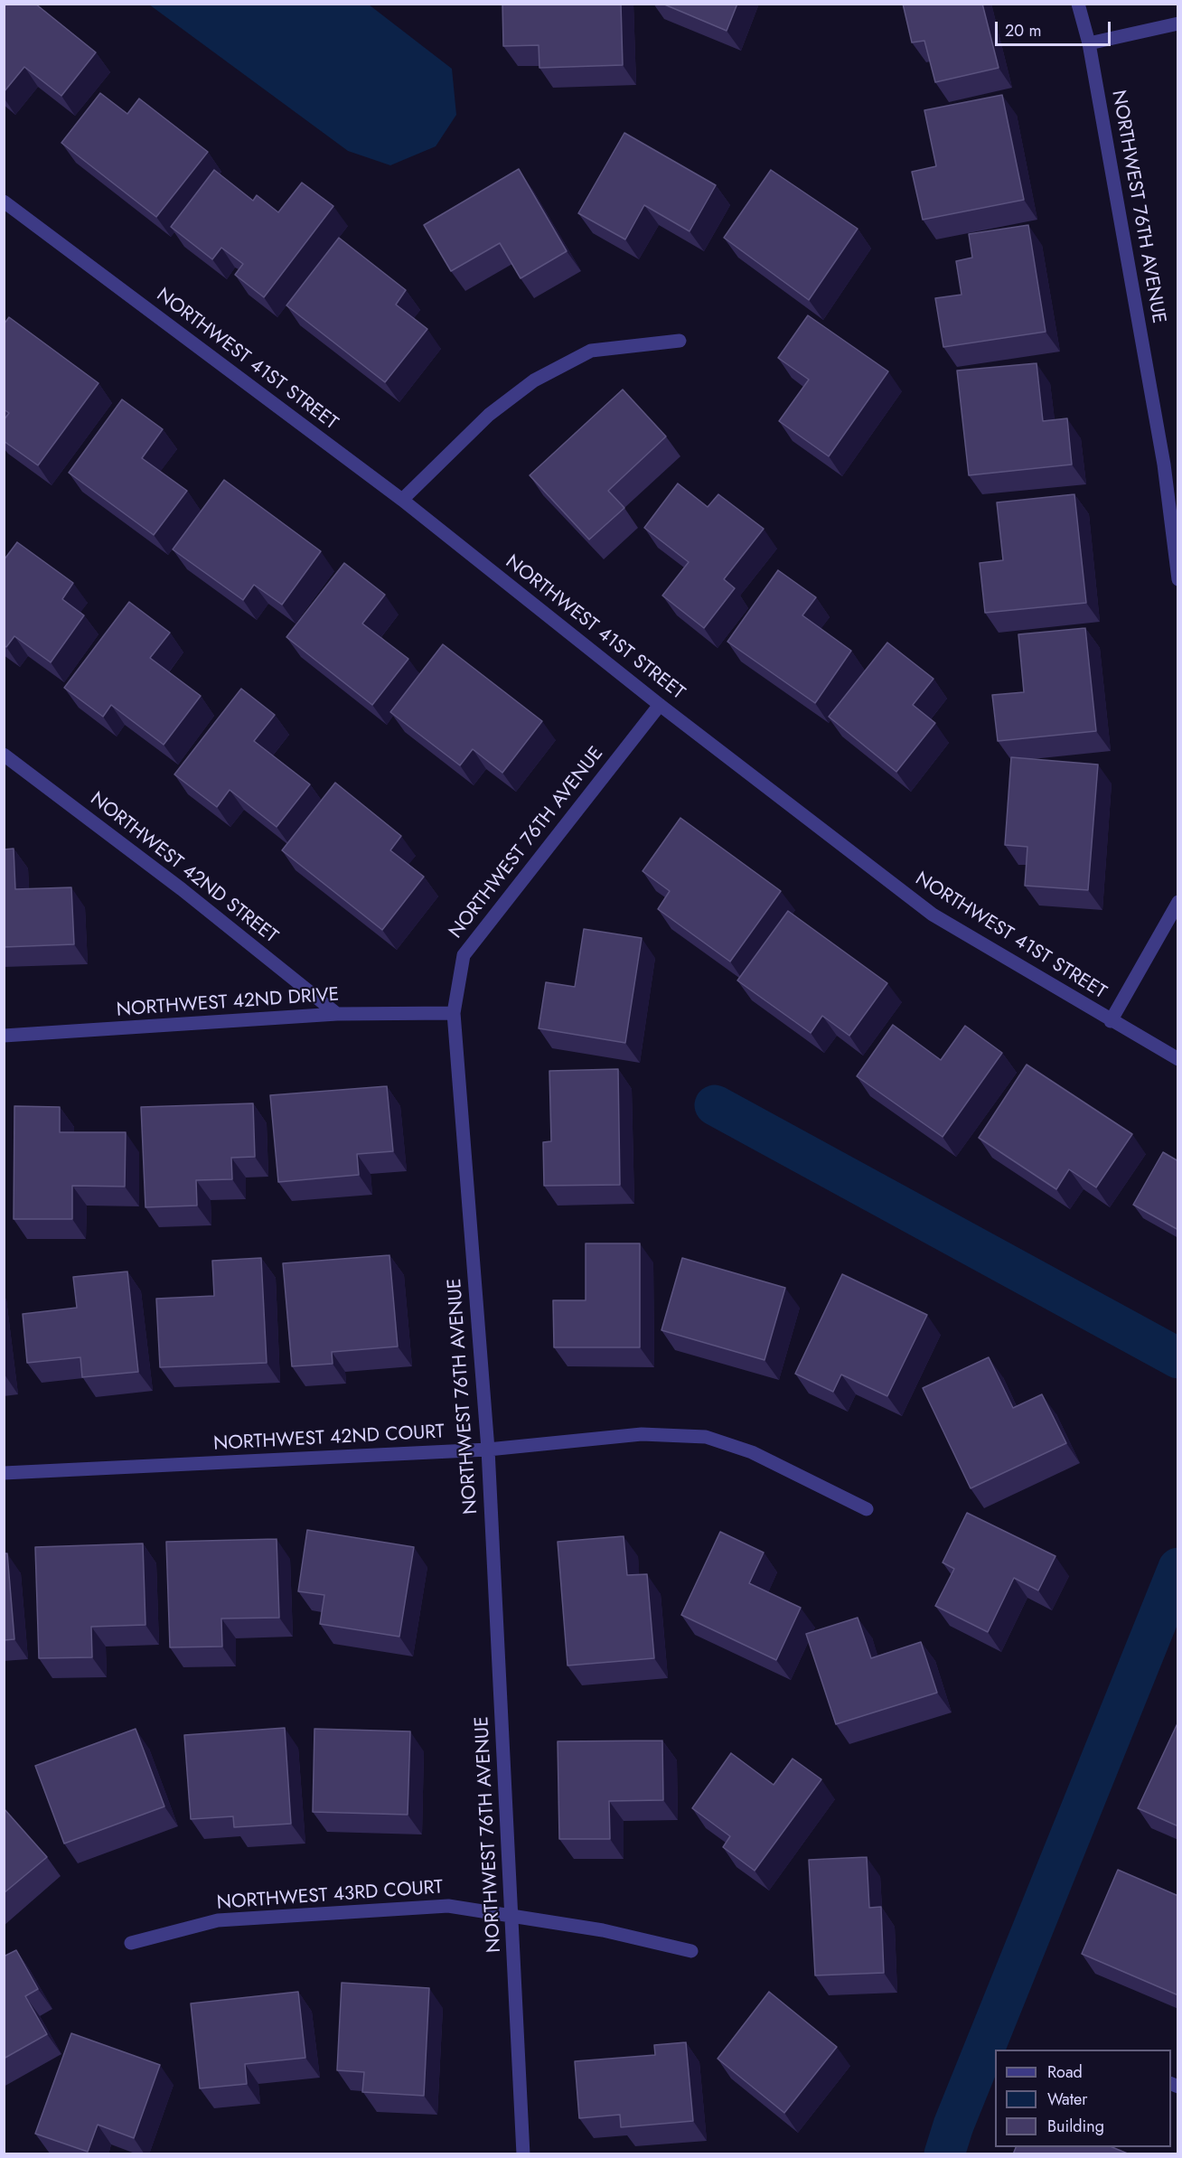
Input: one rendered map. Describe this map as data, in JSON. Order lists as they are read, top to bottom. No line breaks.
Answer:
{"streets":{"street":["NORTHWEST 76TH AVENUE","NORTHWEST 41ST STREET","NORTHWEST 42ND STREET","NORTHWEST 42ND DRIVE","NORTHWEST 42ND COURT","NORTHWEST 43RD COURT"]},"crossings":[["NORTHWEST 76TH AVENUE","NORTHWEST 41ST STREET"],["NORTHWEST 76TH AVENUE","NORTHWEST 42ND DRIVE"],["NORTHWEST 76TH AVENUE","NORTHWEST 42ND COURT"],["NORTHWEST 76TH AVENUE","NORTHWEST 43RD COURT"],["NORTHWEST 42ND STREET","NORTHWEST 42ND DRIVE"]],"legend":["Road","Water","Building"],"scale_bar":"20 m"}
